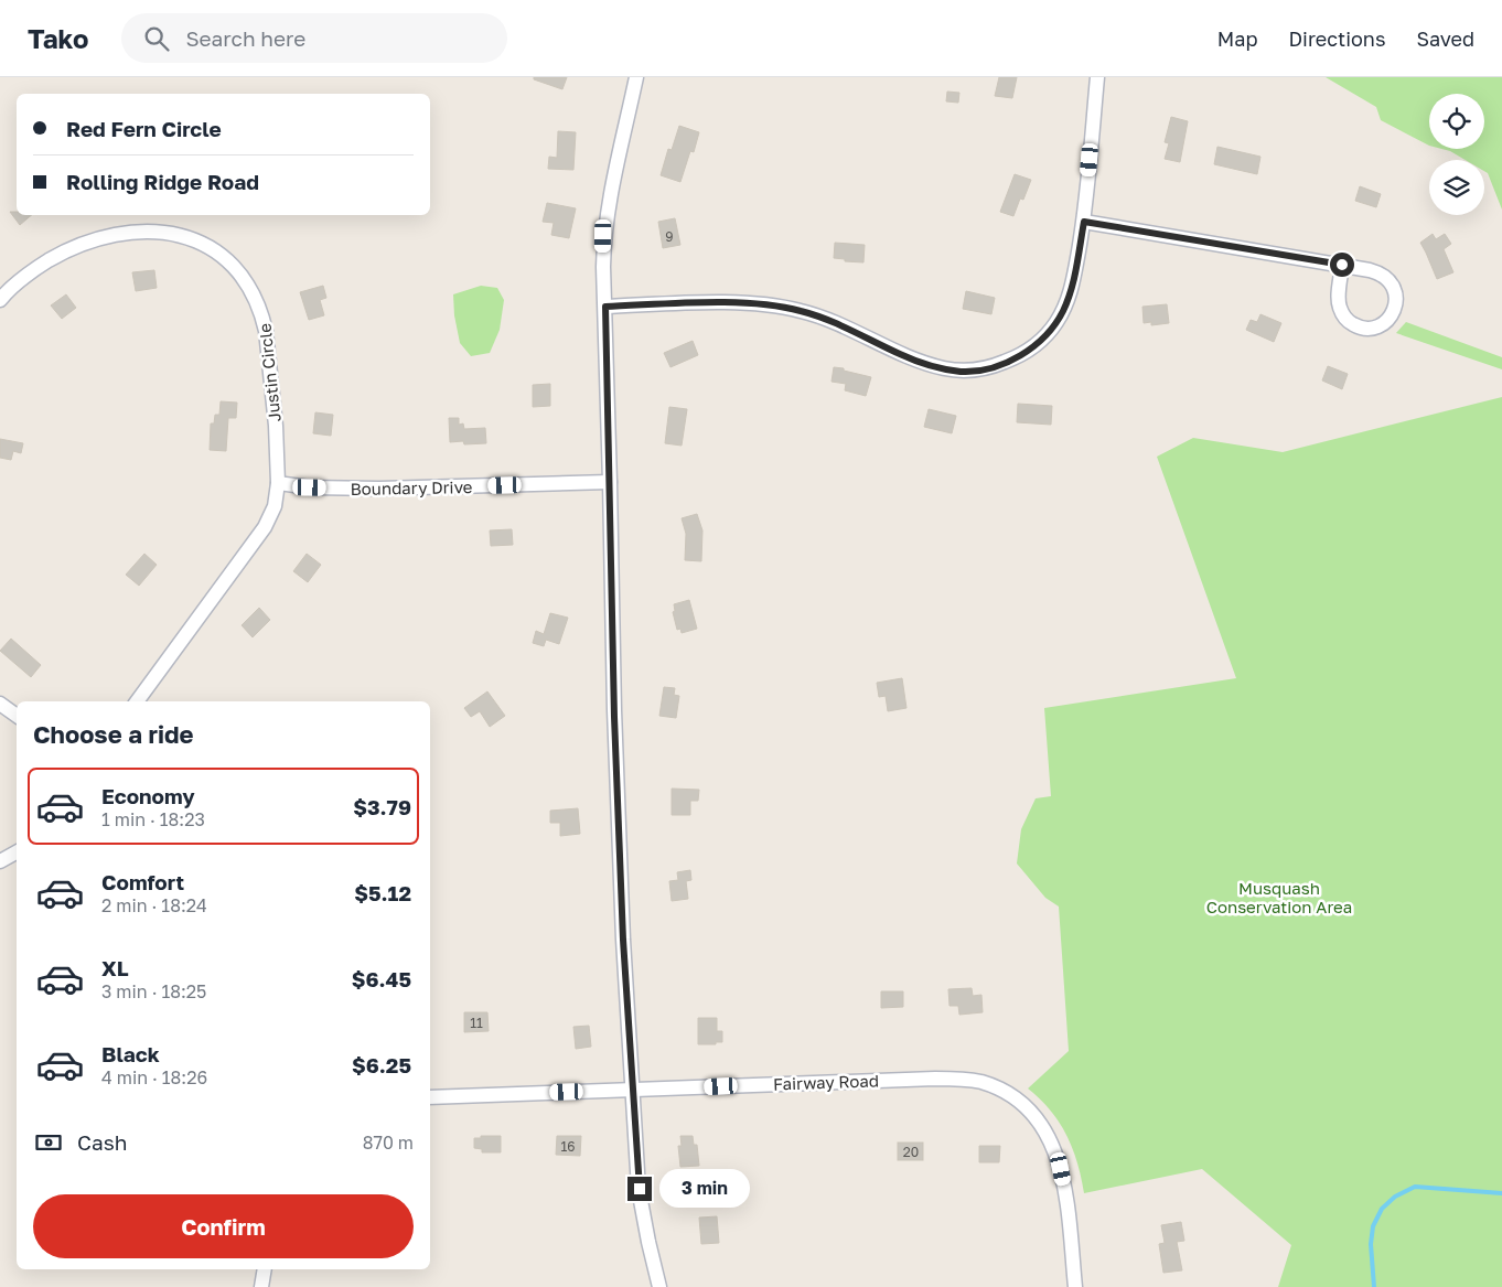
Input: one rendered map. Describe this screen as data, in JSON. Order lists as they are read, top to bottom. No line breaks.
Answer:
{"streets":{"street":["Justin Circle","Boundary Drive","Fairway Road"]},"crossings":[["Justin Circle","Boundary Drive"]],"parks":["Musquash Conservation Area"],"house_numbers":["9","11","16","20"],"page":{"header":"Tako","search":"Search here","nav":["Map","Directions","Saved"],"banner":["Red Fern Circle","Rolling Ridge Road"],"heading":"Choose a ride","list":[{"name":"Economy","note":"1 min · 18:23","value":"$3.79"},{"name":"Comfort","note":"2 min · 18:24","value":"$5.12"},{"name":"XL","note":"3 min · 18:25","value":"$6.45"},{"name":"Black","note":"4 min · 18:26","value":"$6.25"}],"pay":["Cash","870 m"],"bubble":"3 min","buttons":"Confirm"}}
